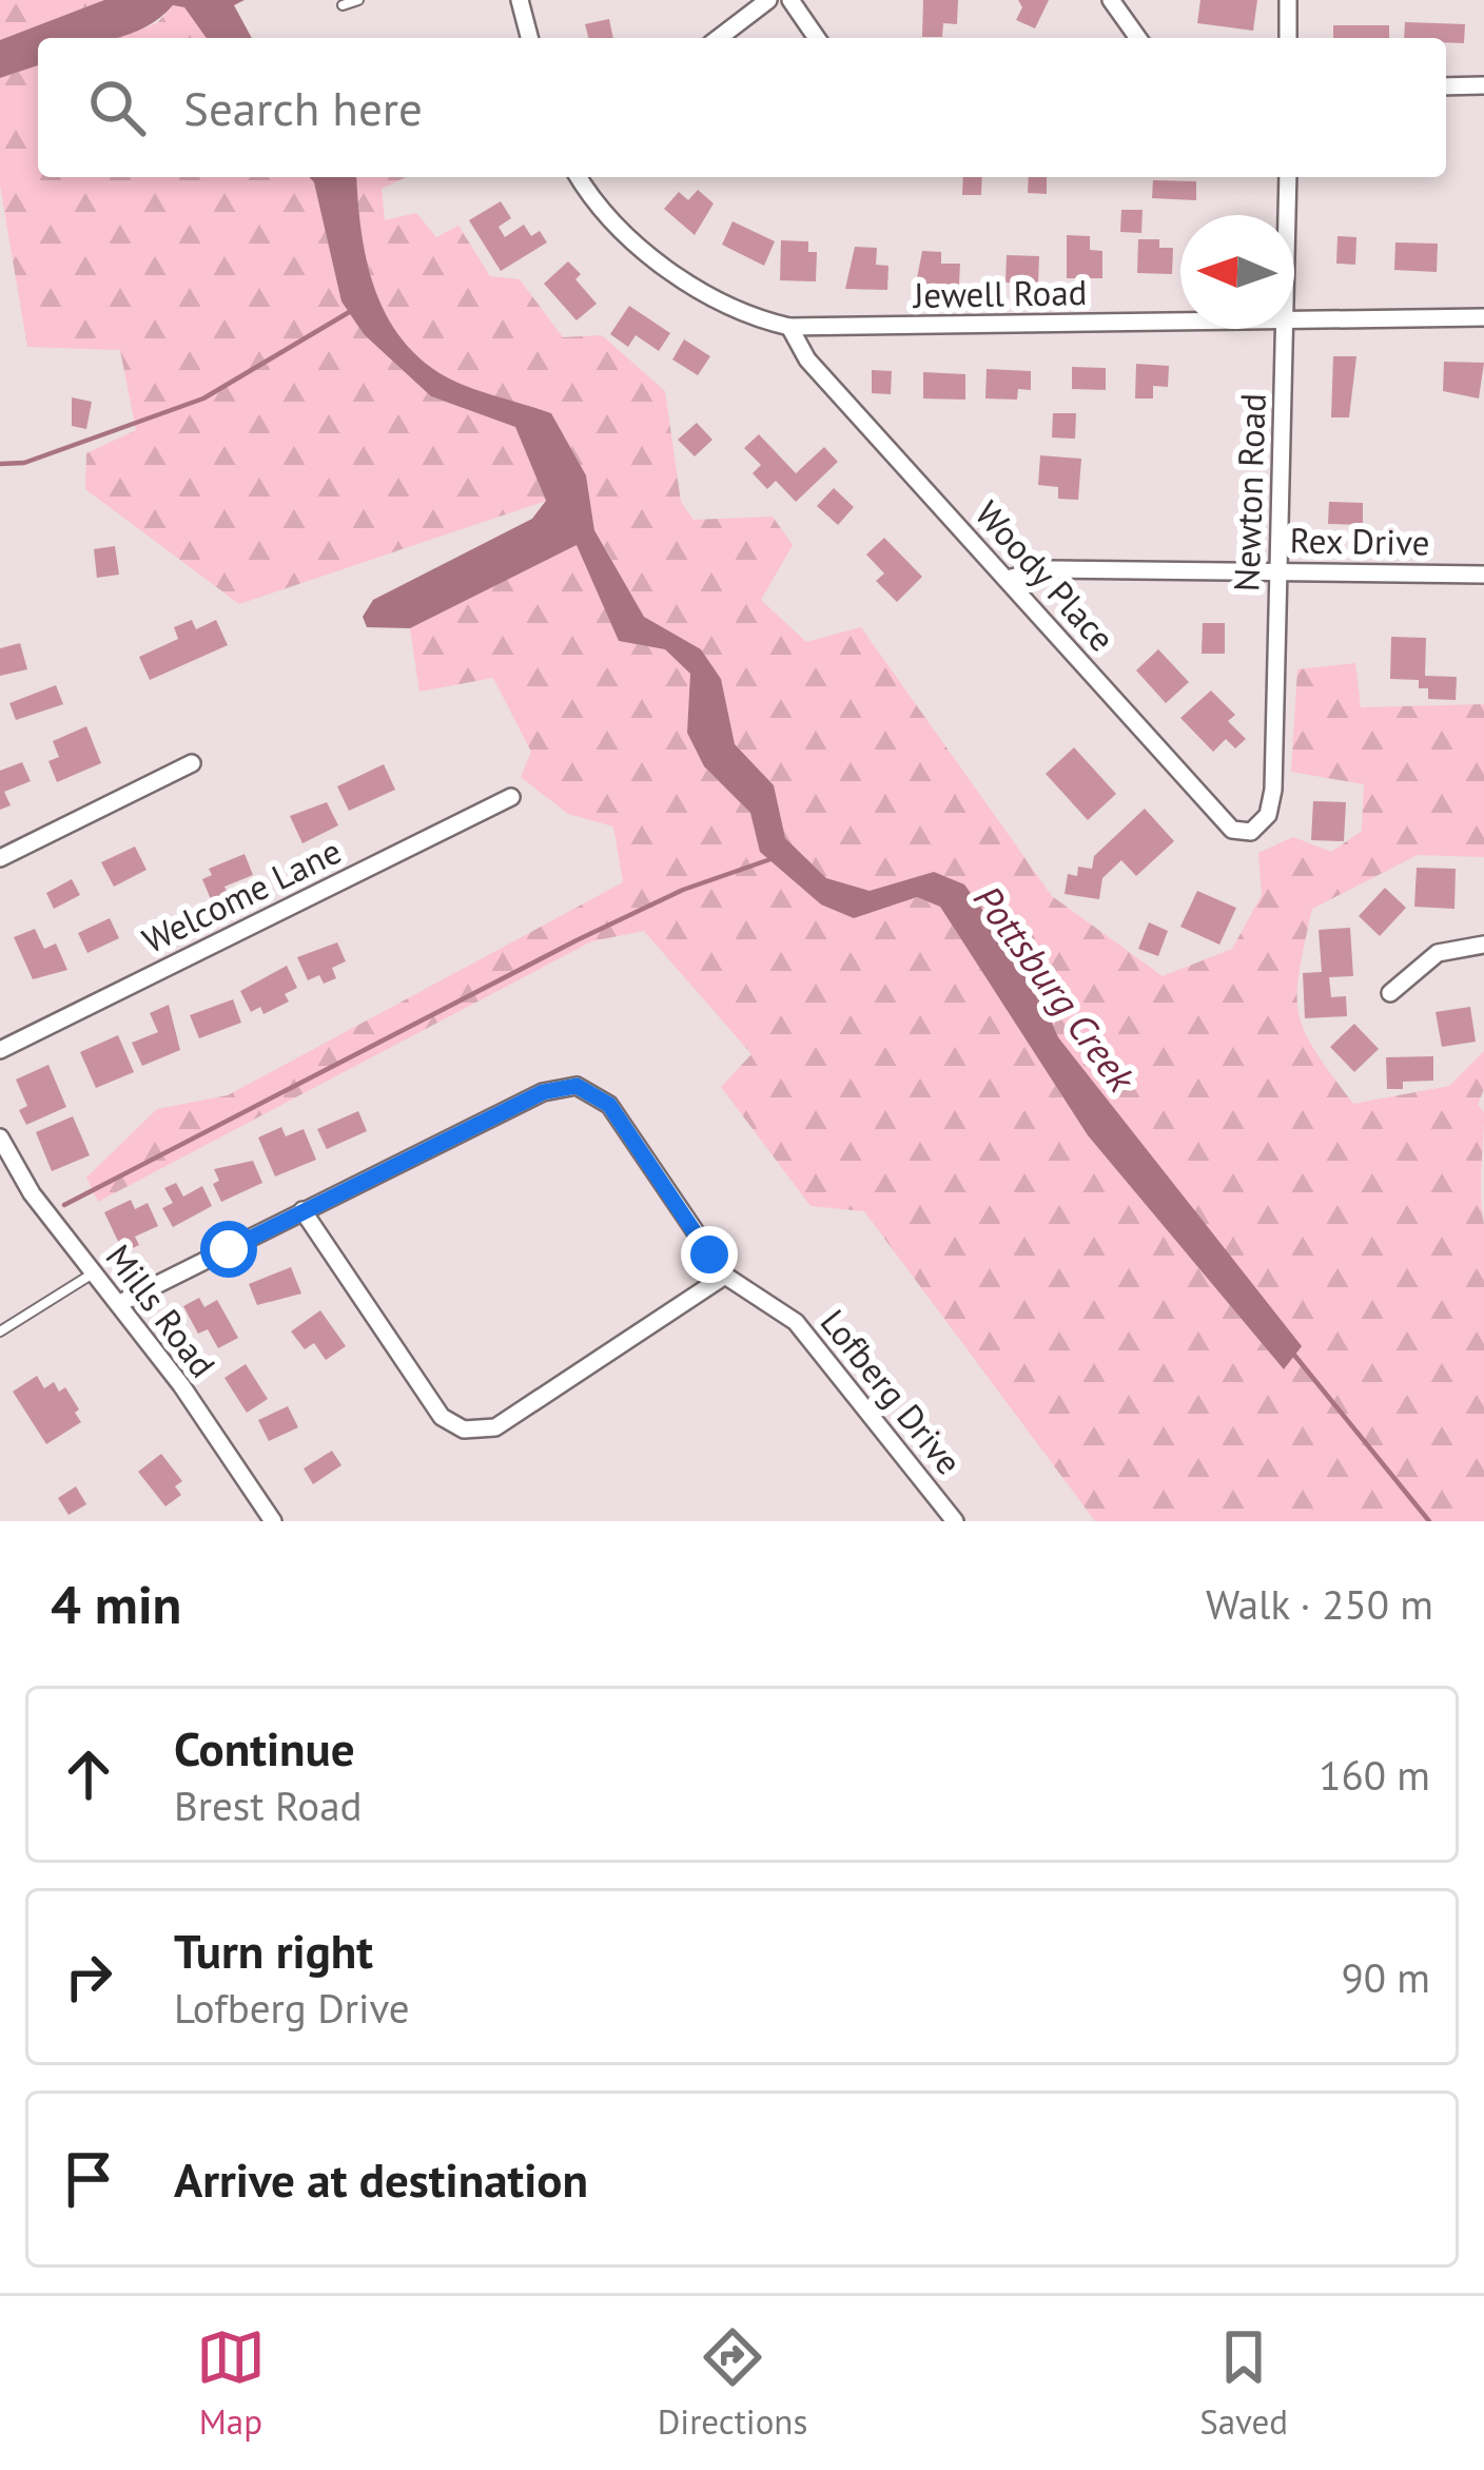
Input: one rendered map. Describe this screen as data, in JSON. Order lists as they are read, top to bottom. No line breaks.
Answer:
{"streets":{"street":["Jewell Road","Newton Road","Rex Drive","Woody Place","Welcome Lane","Mills Road","Lofberg Drive"]},"crossings":[["Jewell Road","Woody Place"],["Newton Road","Rex Drive"],["Newton Road","Woody Place"],["Rex Drive","Woody Place"]],"water":["Pottsburg Creek"],"north":"left","page":{"search":"Search here","heading":["4 min","Walk · 250 m"],"list":[["Continue","Brest Road","160 m"],["Turn right","Lofberg Drive","90 m"],"Arrive at destination"],"nav":["Map","Directions","Saved"]}}
